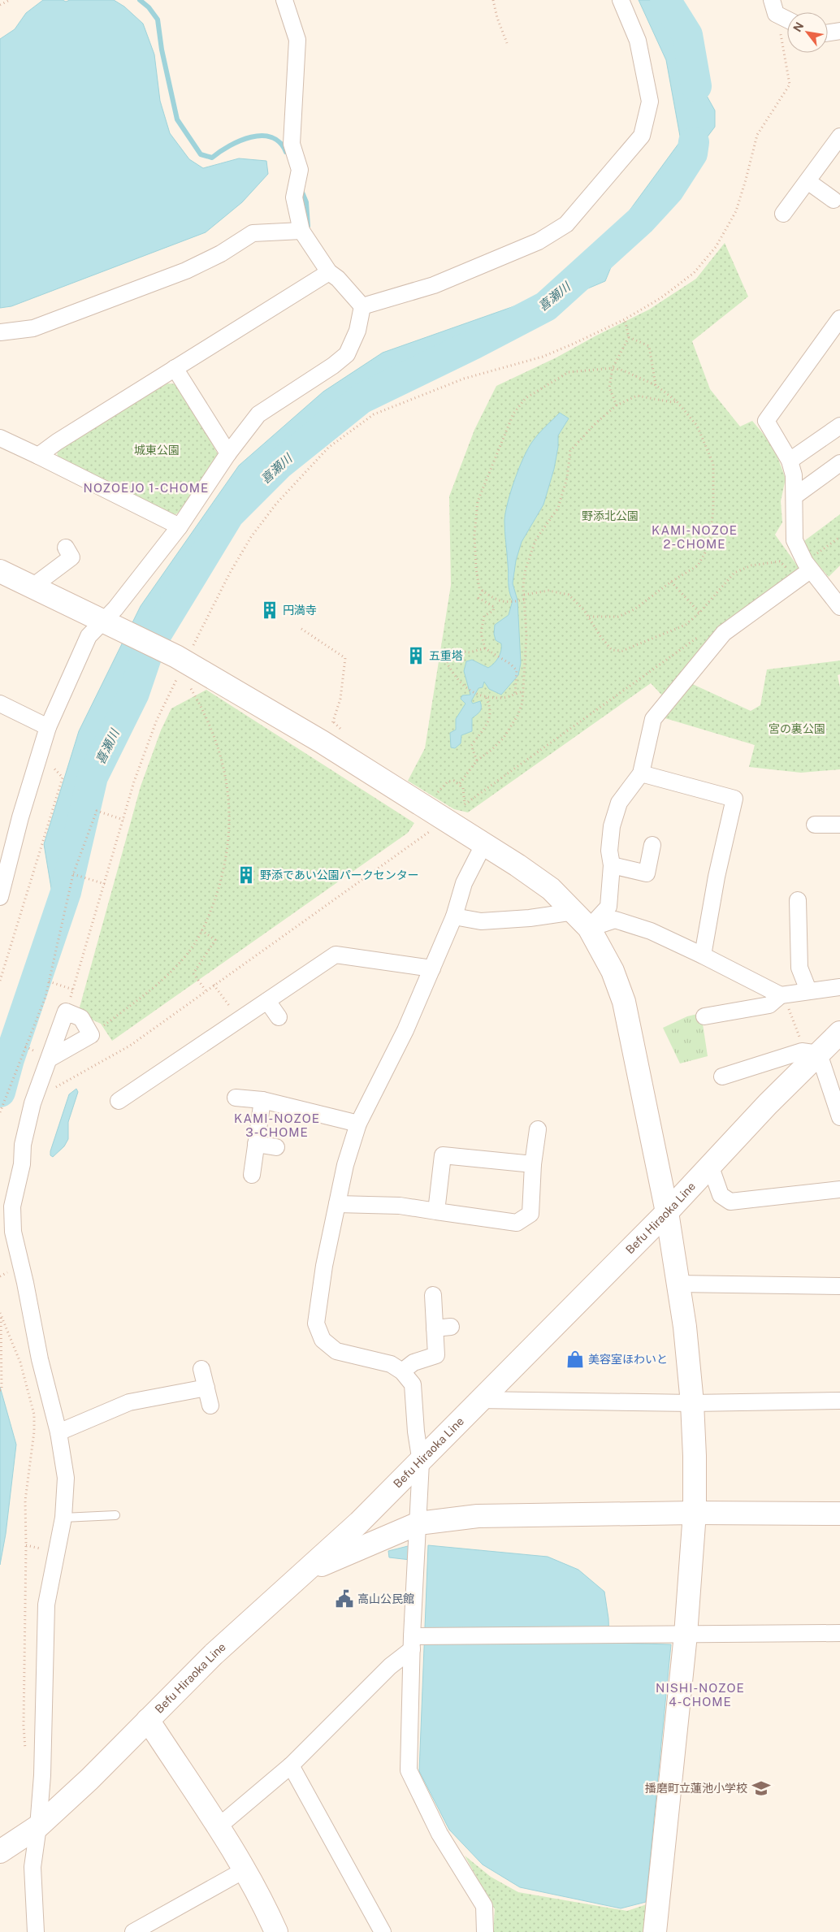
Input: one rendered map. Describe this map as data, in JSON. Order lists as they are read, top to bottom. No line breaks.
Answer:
{"streets":{"street":["Befu Hiraoka Line"]},"districts":["NOZOEJO 1-CHOME","KAMI-NOZOE 2-CHOME","KAMI-NOZOE 3-CHOME","NISHI-NOZOE 4-CHOME"],"water":["喜瀬川"],"parks":["城東公園","野添北公園","宮の裏公園"],"places":{"building":["円満寺","五重塔","野添であい公園パークセンター"],"shop":["美容室ほわいと"],"public building":["高山公民館"],"school or university":["播磨町立蓮池小学校"]},"north":"top left"}
